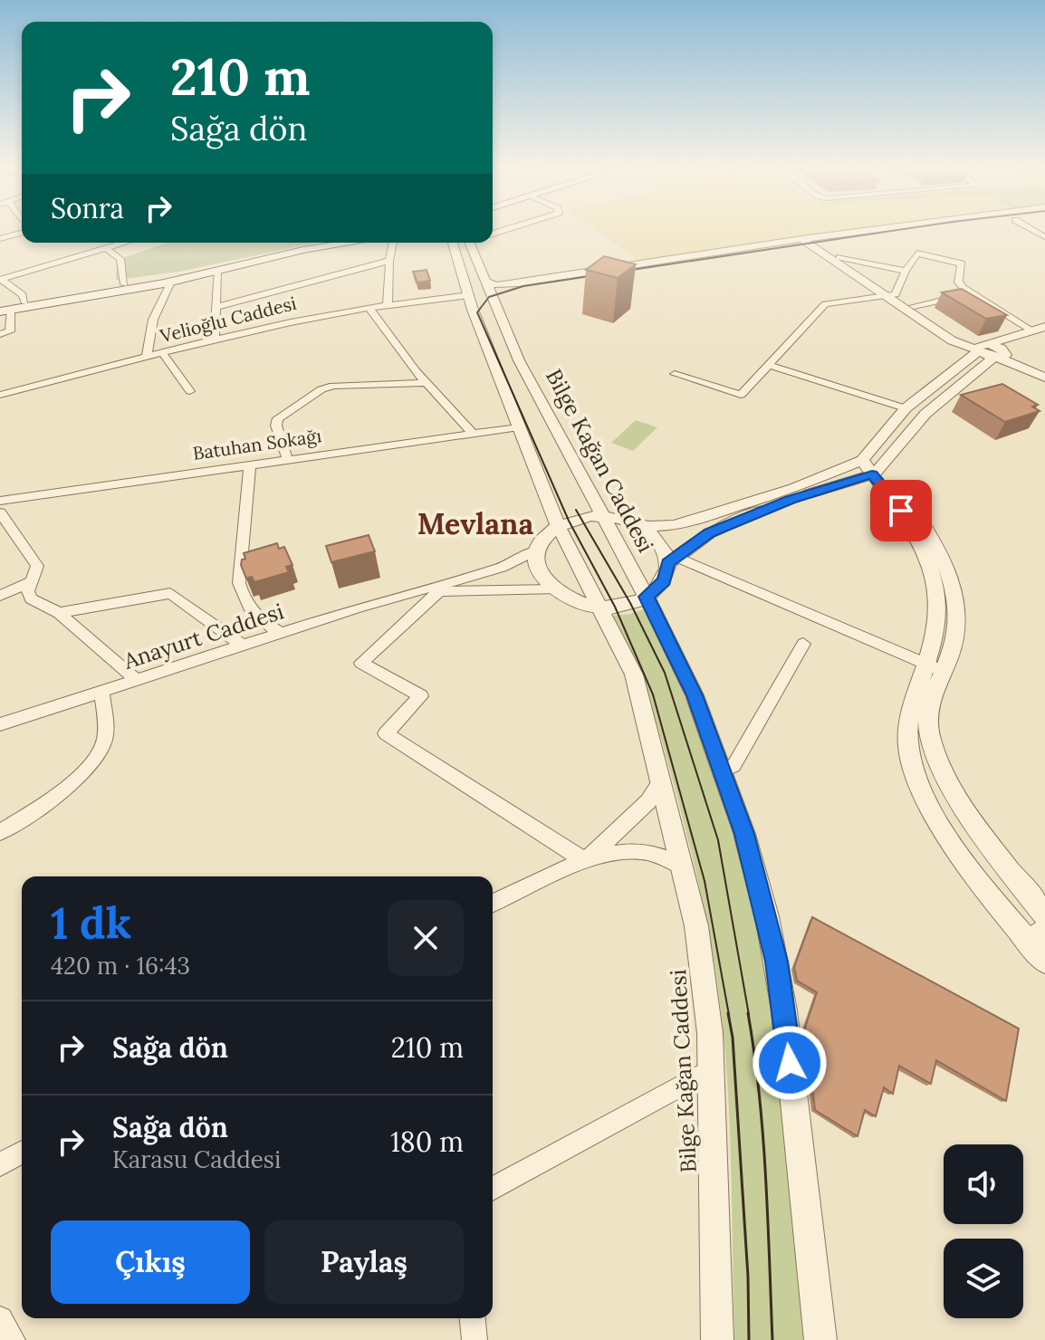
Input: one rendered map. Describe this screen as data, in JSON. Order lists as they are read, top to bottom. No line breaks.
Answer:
{"streets":{"street":["Velioğlu Caddesi","Batuhan Sokağı","Bilge Kağan Caddesi","Anayurt Caddesi"]},"crossings":[["Velioğlu Caddesi","Bilge Kağan Caddesi"],["Batuhan Sokağı","Bilge Kağan Caddesi"]],"districts":["Mevlana"],"page":{"turn":["210 m","Sağa dön"],"then":"Sonra","heading":["1 dk","420 m · 16:43"],"list":[{"name":"Sağa dön","value":"210 m"},{"name":"Sağa dön","note":"Karasu Caddesi","value":"180 m"}],"buttons":["Çıkış","Paylaş"]}}
